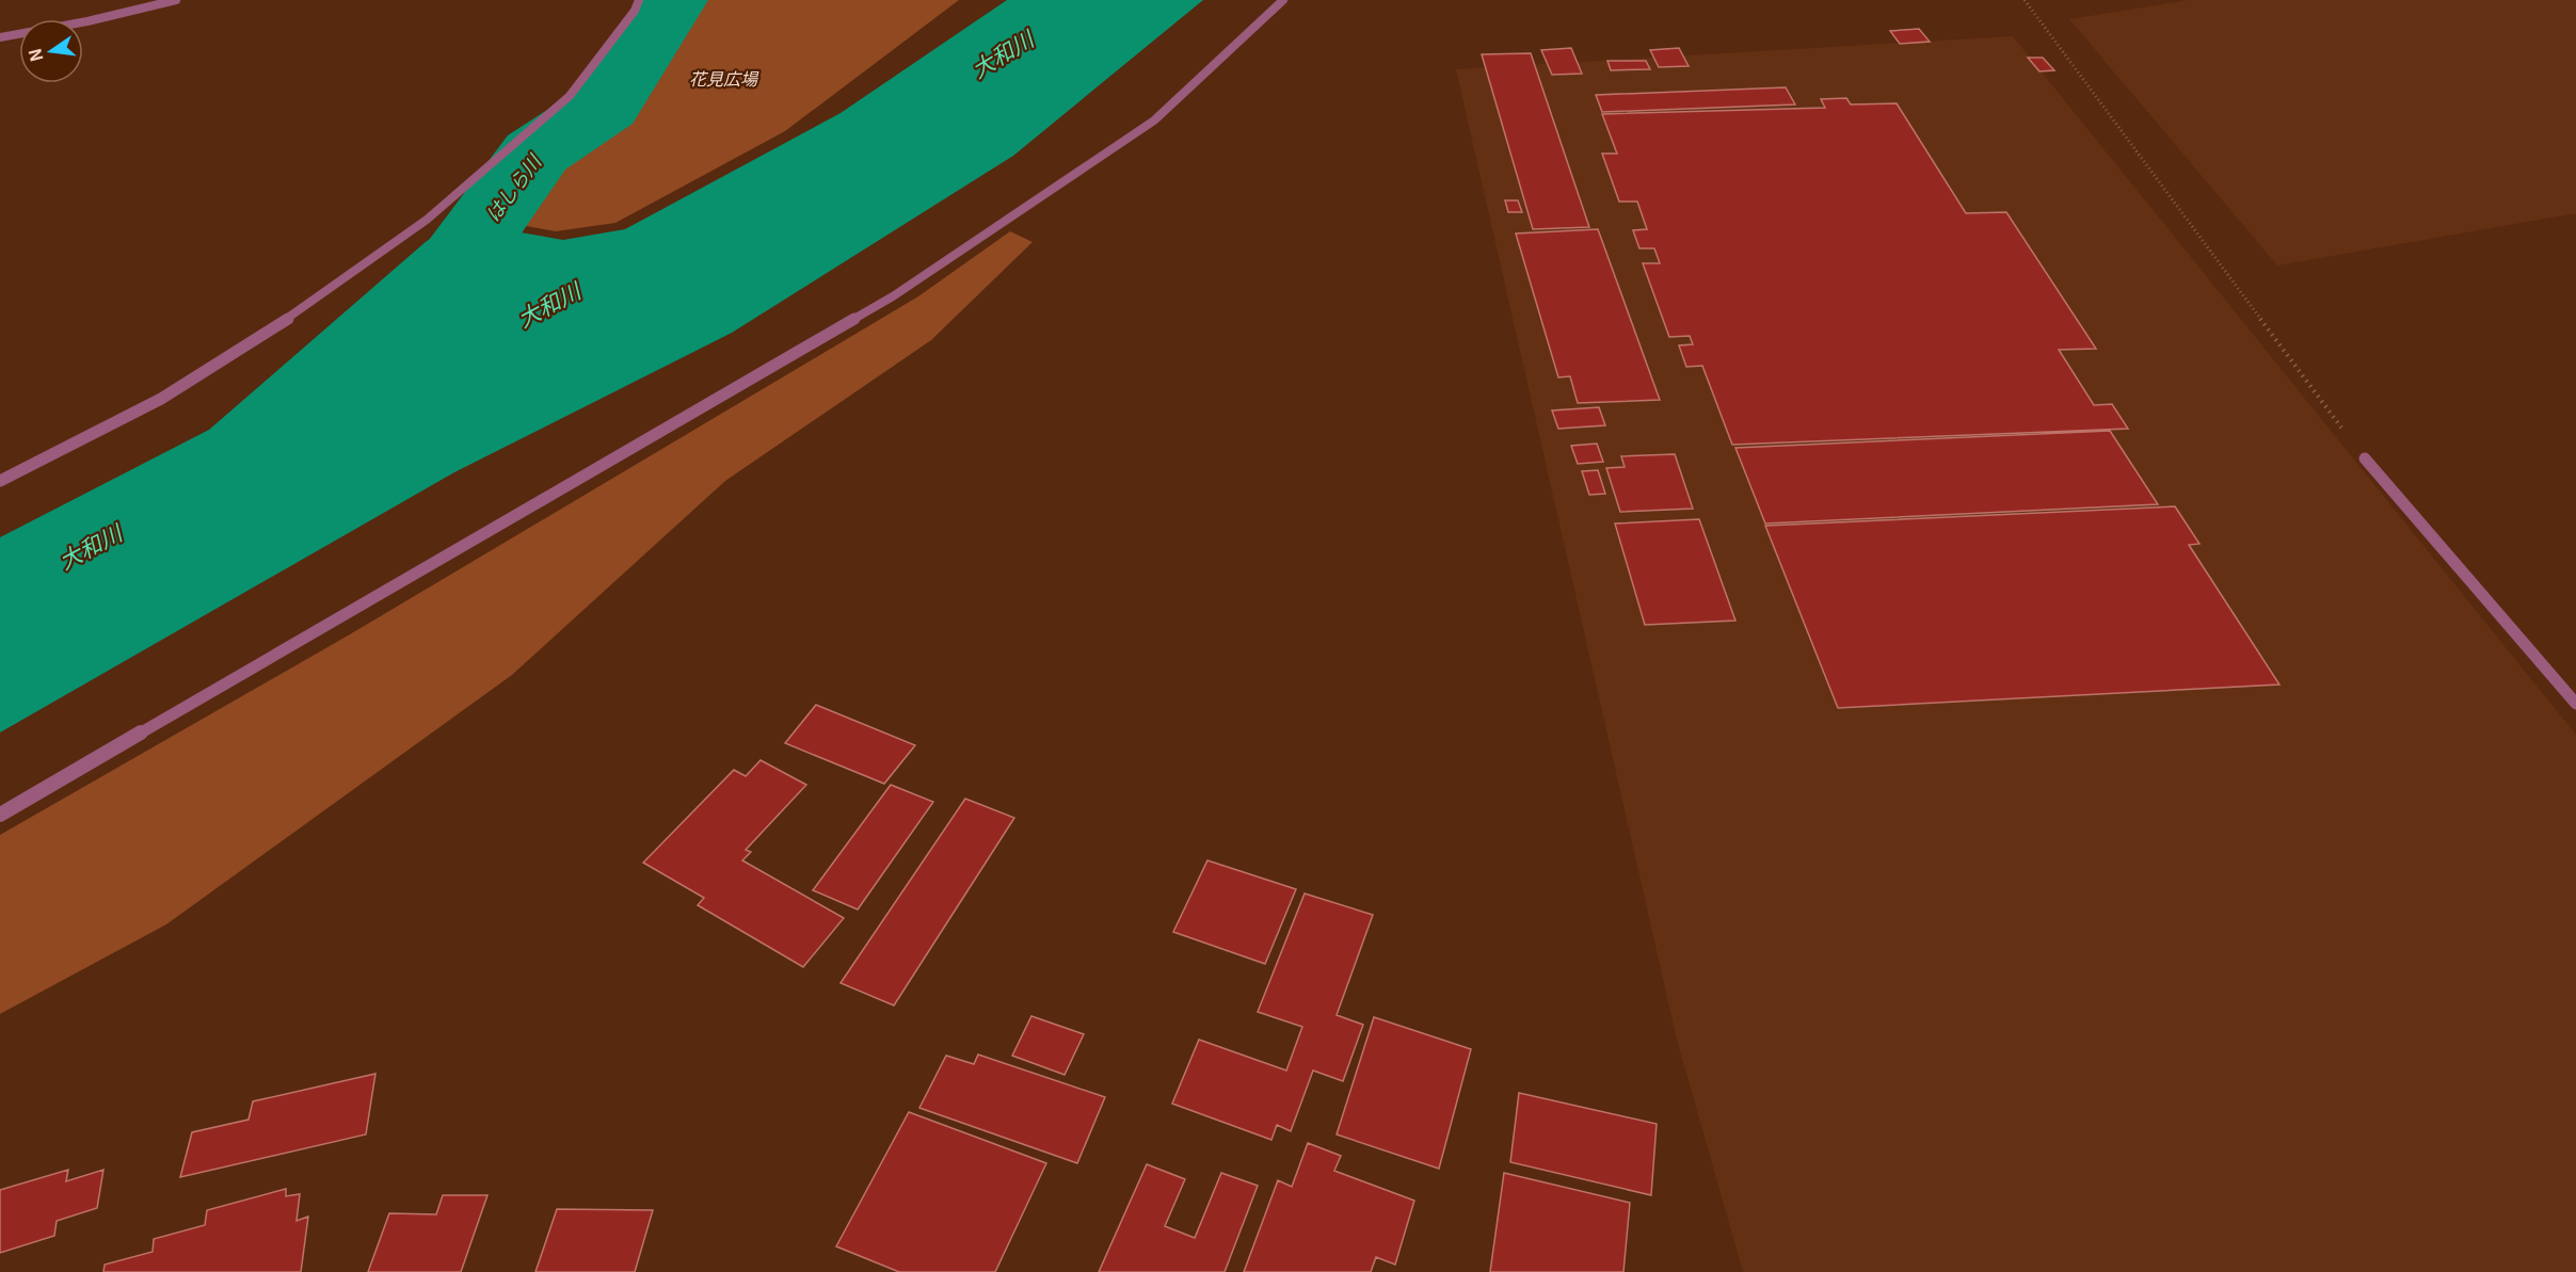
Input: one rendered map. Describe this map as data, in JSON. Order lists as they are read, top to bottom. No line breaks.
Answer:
{"water":["大和川","はしら川"],"parks":["花見広場"],"north":"left"}
